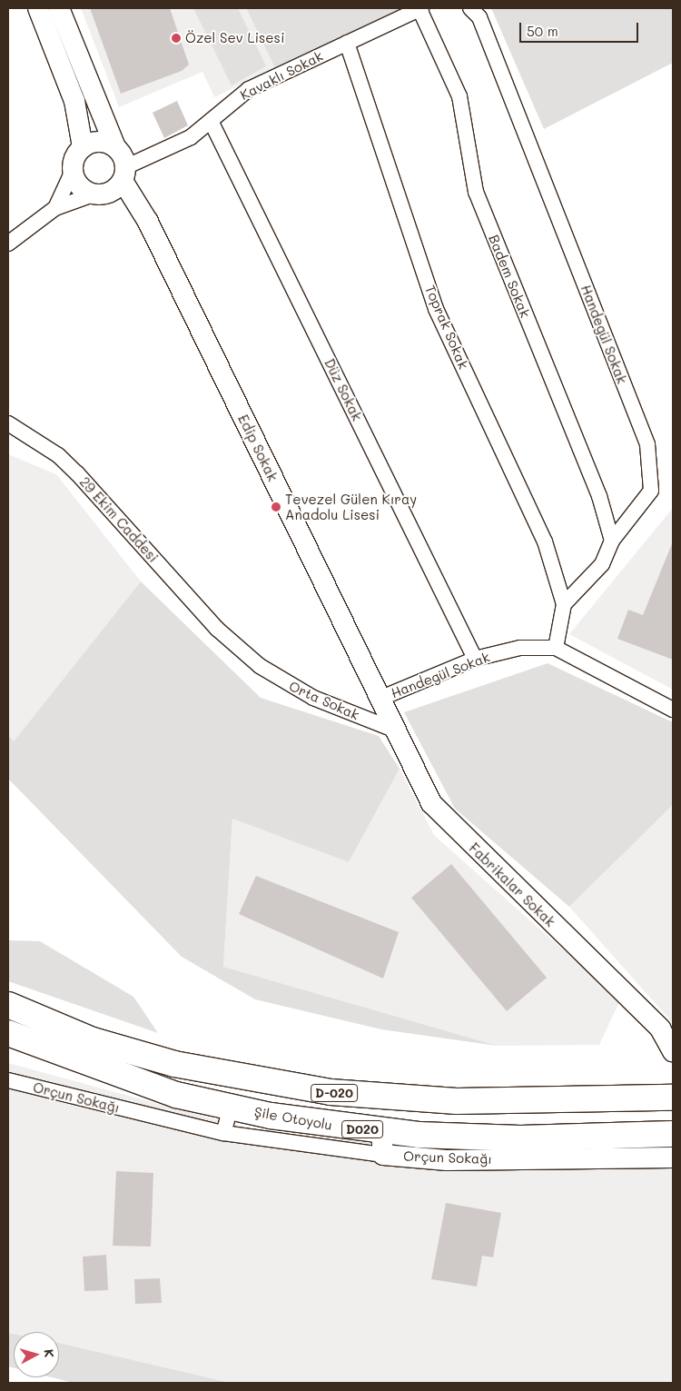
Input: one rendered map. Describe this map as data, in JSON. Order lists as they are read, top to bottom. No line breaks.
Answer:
{"streets":{"highway":["D-020","Şile Otoyolu","D020"],"main road":["Edip Sokak","Fabrikalar Sokak","Orçun Sokağı"],"street":["Kavaklı Sokak","Badem Sokak","Toprak Sokak","Handegül Sokak","Düz Sokak","29 Ekim Caddesi","Orta Sokak"]},"crossings":[["Kavaklı Sokak","Badem Sokak"],["Kavaklı Sokak","Toprak Sokak"],["Kavaklı Sokak","Düz Sokak"],["Kavaklı Sokak","Edip Sokak"],["Badem Sokak","Handegül Sokak"],["Toprak Sokak","Handegül Sokak"],["Handegül Sokak","Düz Sokak"],["Handegül Sokak","Edip Sokak"],["Handegül Sokak","Fabrikalar Sokak"],["Edip Sokak","Fabrikalar Sokak"],["29 Ekim Caddesi","Orta Sokak"],["Orta Sokak","Fabrikalar Sokak"],["Orçun Sokağı","Şile Otoyolu"]],"places":["Özel Sev Lisesi","Tevezel Gülen Kıray Anadolu Lisesi"],"scale_bar":"50 m","north":"right"}
